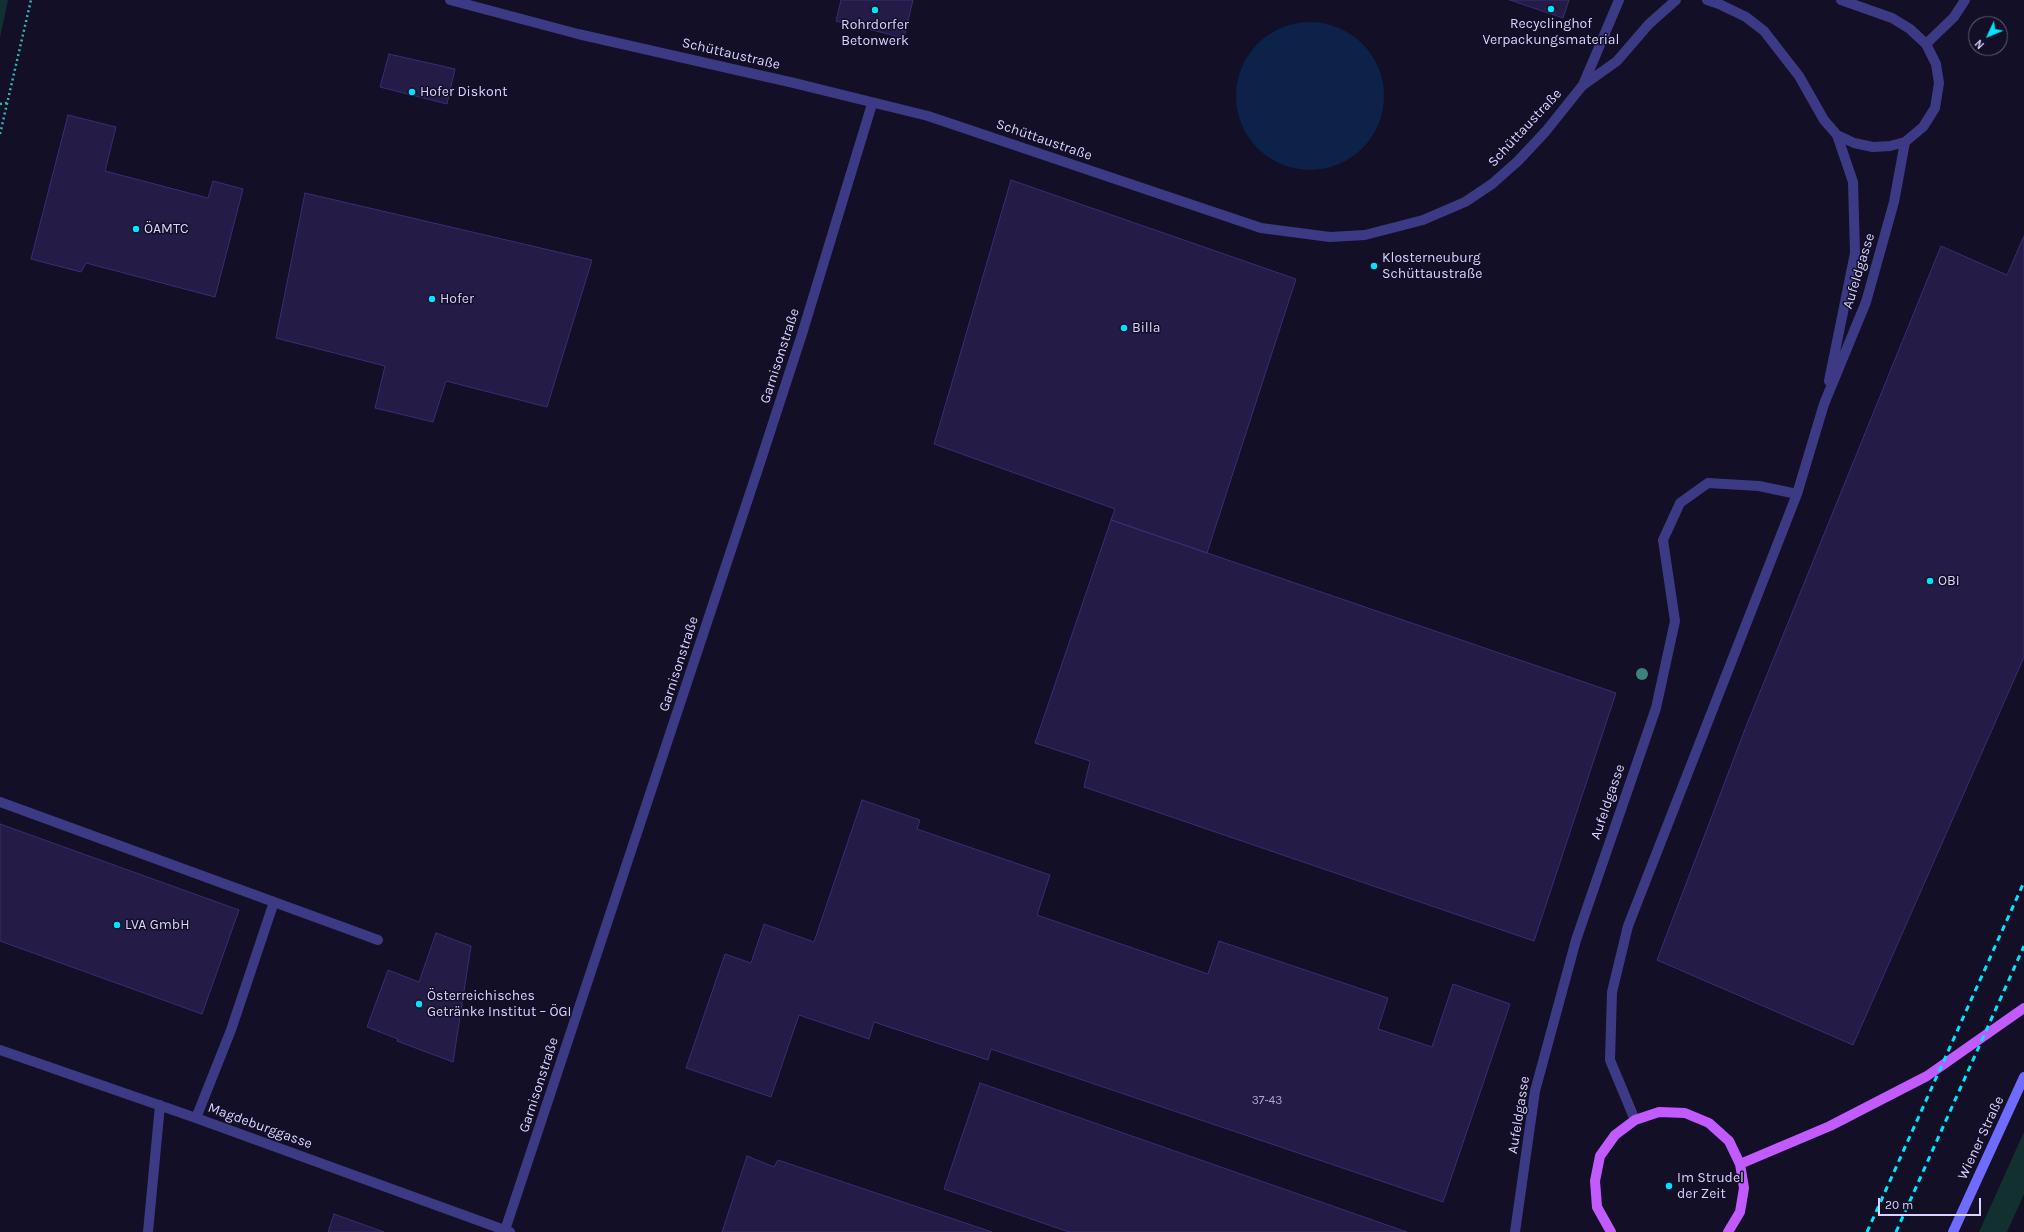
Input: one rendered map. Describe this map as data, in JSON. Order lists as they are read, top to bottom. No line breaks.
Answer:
{"streets":{"main road":["Wiener Straße"],"street":["Schüttaustraße","Aufeldgasse","Garnisonstraße","Magdeburggasse"]},"crossings":[["Schüttaustraße","Garnisonstraße"],["Garnisonstraße","Magdeburggasse"]],"places":["Recyclinghof Verpackungsmaterial","Rohrdorfer Betonwerk","Hofer Diskont","ÖAMTC","Klosterneuburg Schüttaustraße","Hofer","Billa","OBI","LVA GmbH","Österreichisches Getränke Institut – ÖGI","Im Strudel der Zeit"],"house_numbers":["37-43"],"scale_bar":"20 m","north":"bottom left"}
